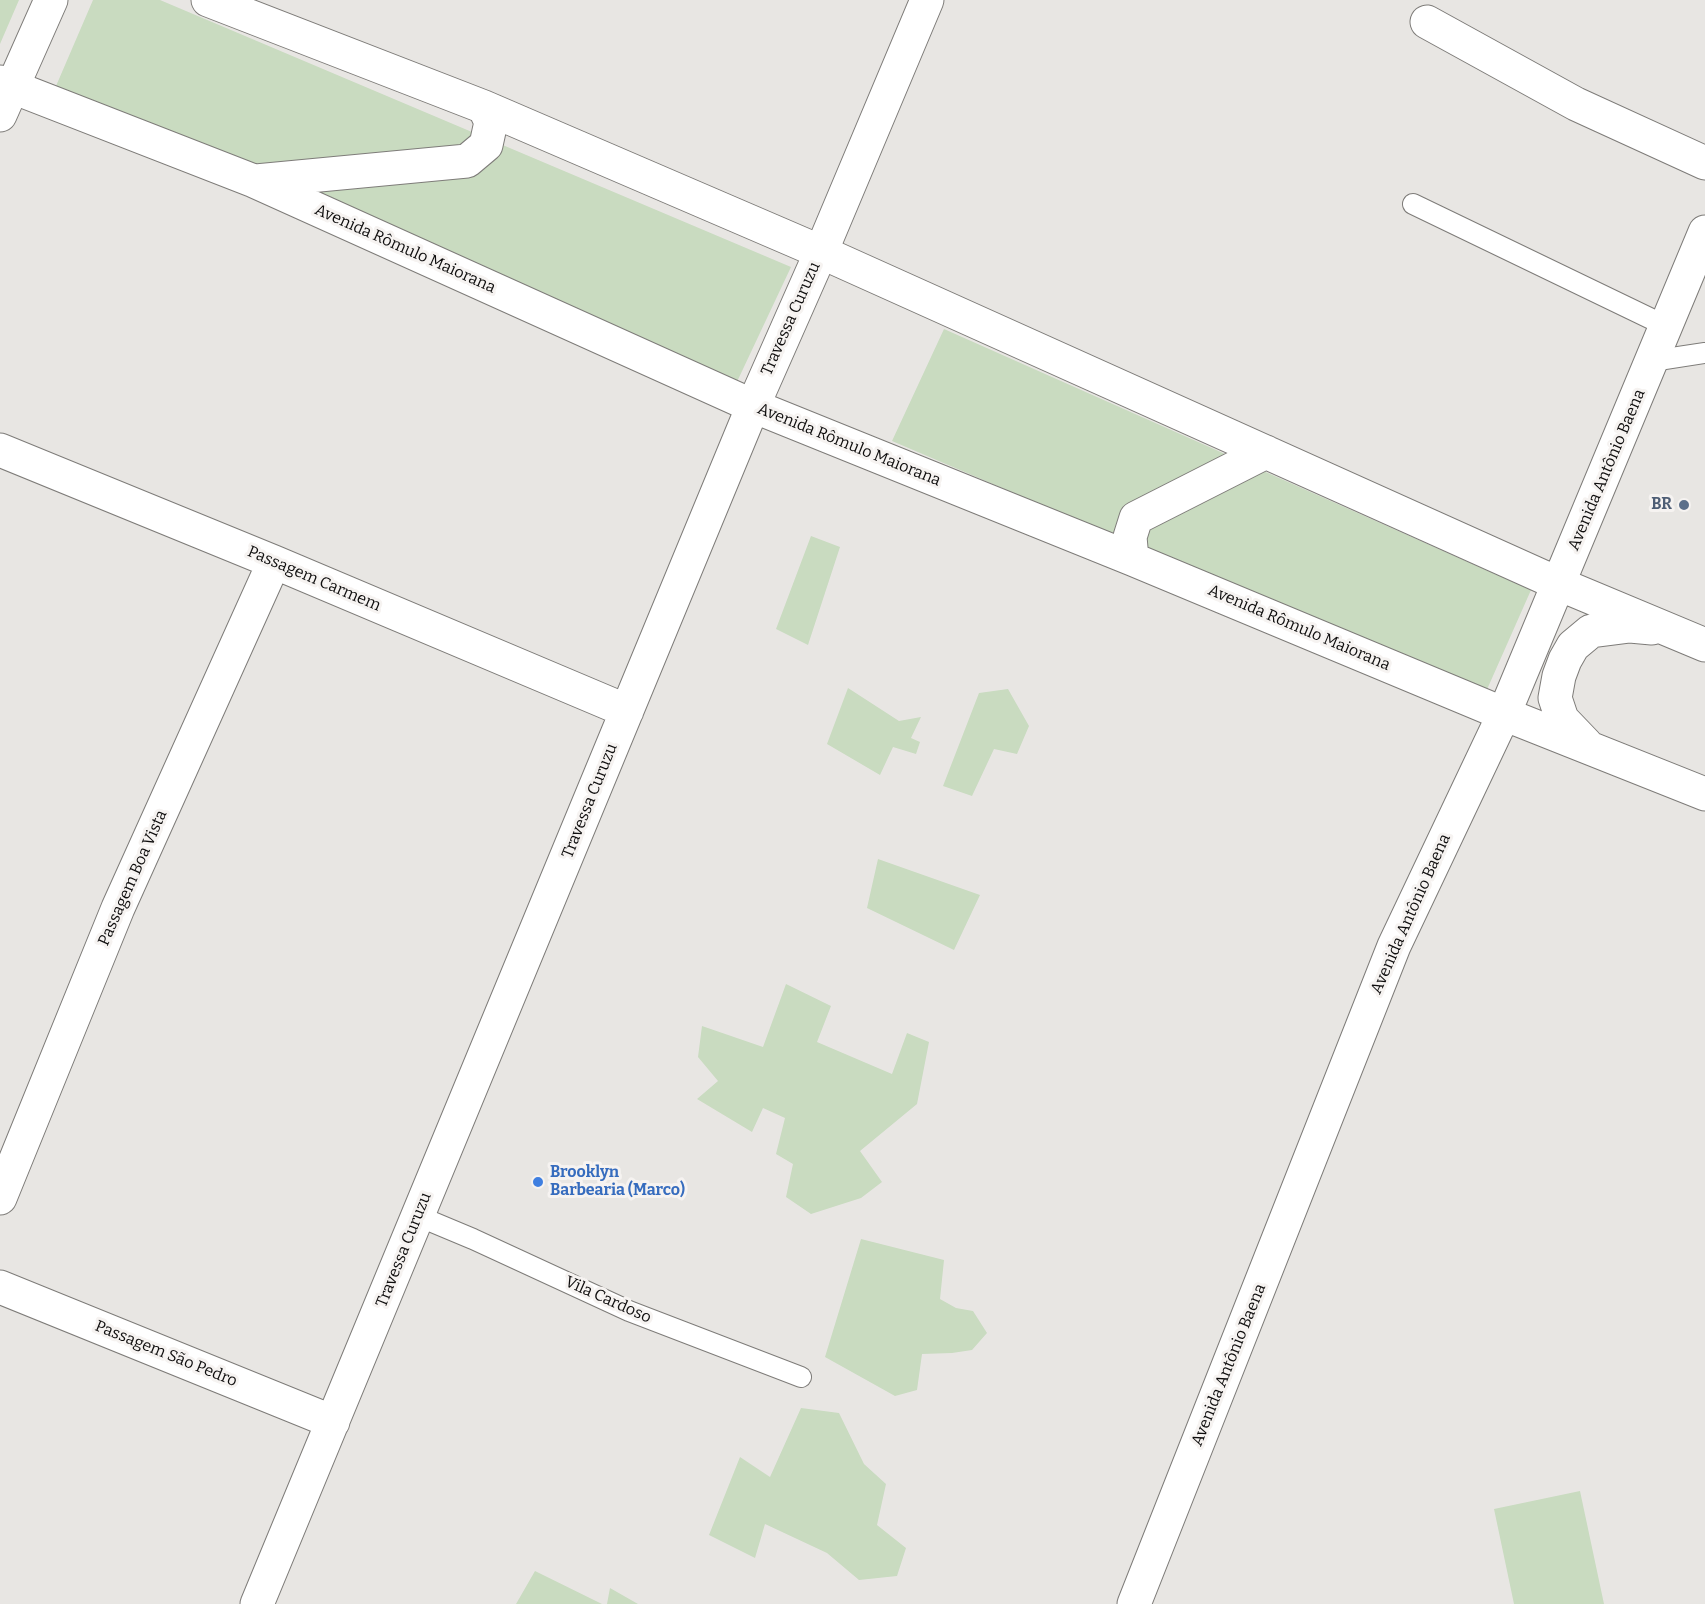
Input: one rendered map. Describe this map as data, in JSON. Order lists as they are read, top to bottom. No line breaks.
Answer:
{"streets":{"street":["Avenida Rômulo Maiorana","Travessa Curuzu","Avenida Antônio Baena","Passagem Carmem","Passagem Boa Vista","Passagem São Pedro"],"lane":["Vila Cardoso"]},"crossings":[["Avenida Rômulo Maiorana","Travessa Curuzu"],["Avenida Rômulo Maiorana","Avenida Antônio Baena"],["Travessa Curuzu","Passagem Carmem"],["Travessa Curuzu","Vila Cardoso"],["Travessa Curuzu","Passagem São Pedro"],["Passagem Carmem","Passagem Boa Vista"]],"places":["BR","Brooklyn Barbearia (Marco)"]}
